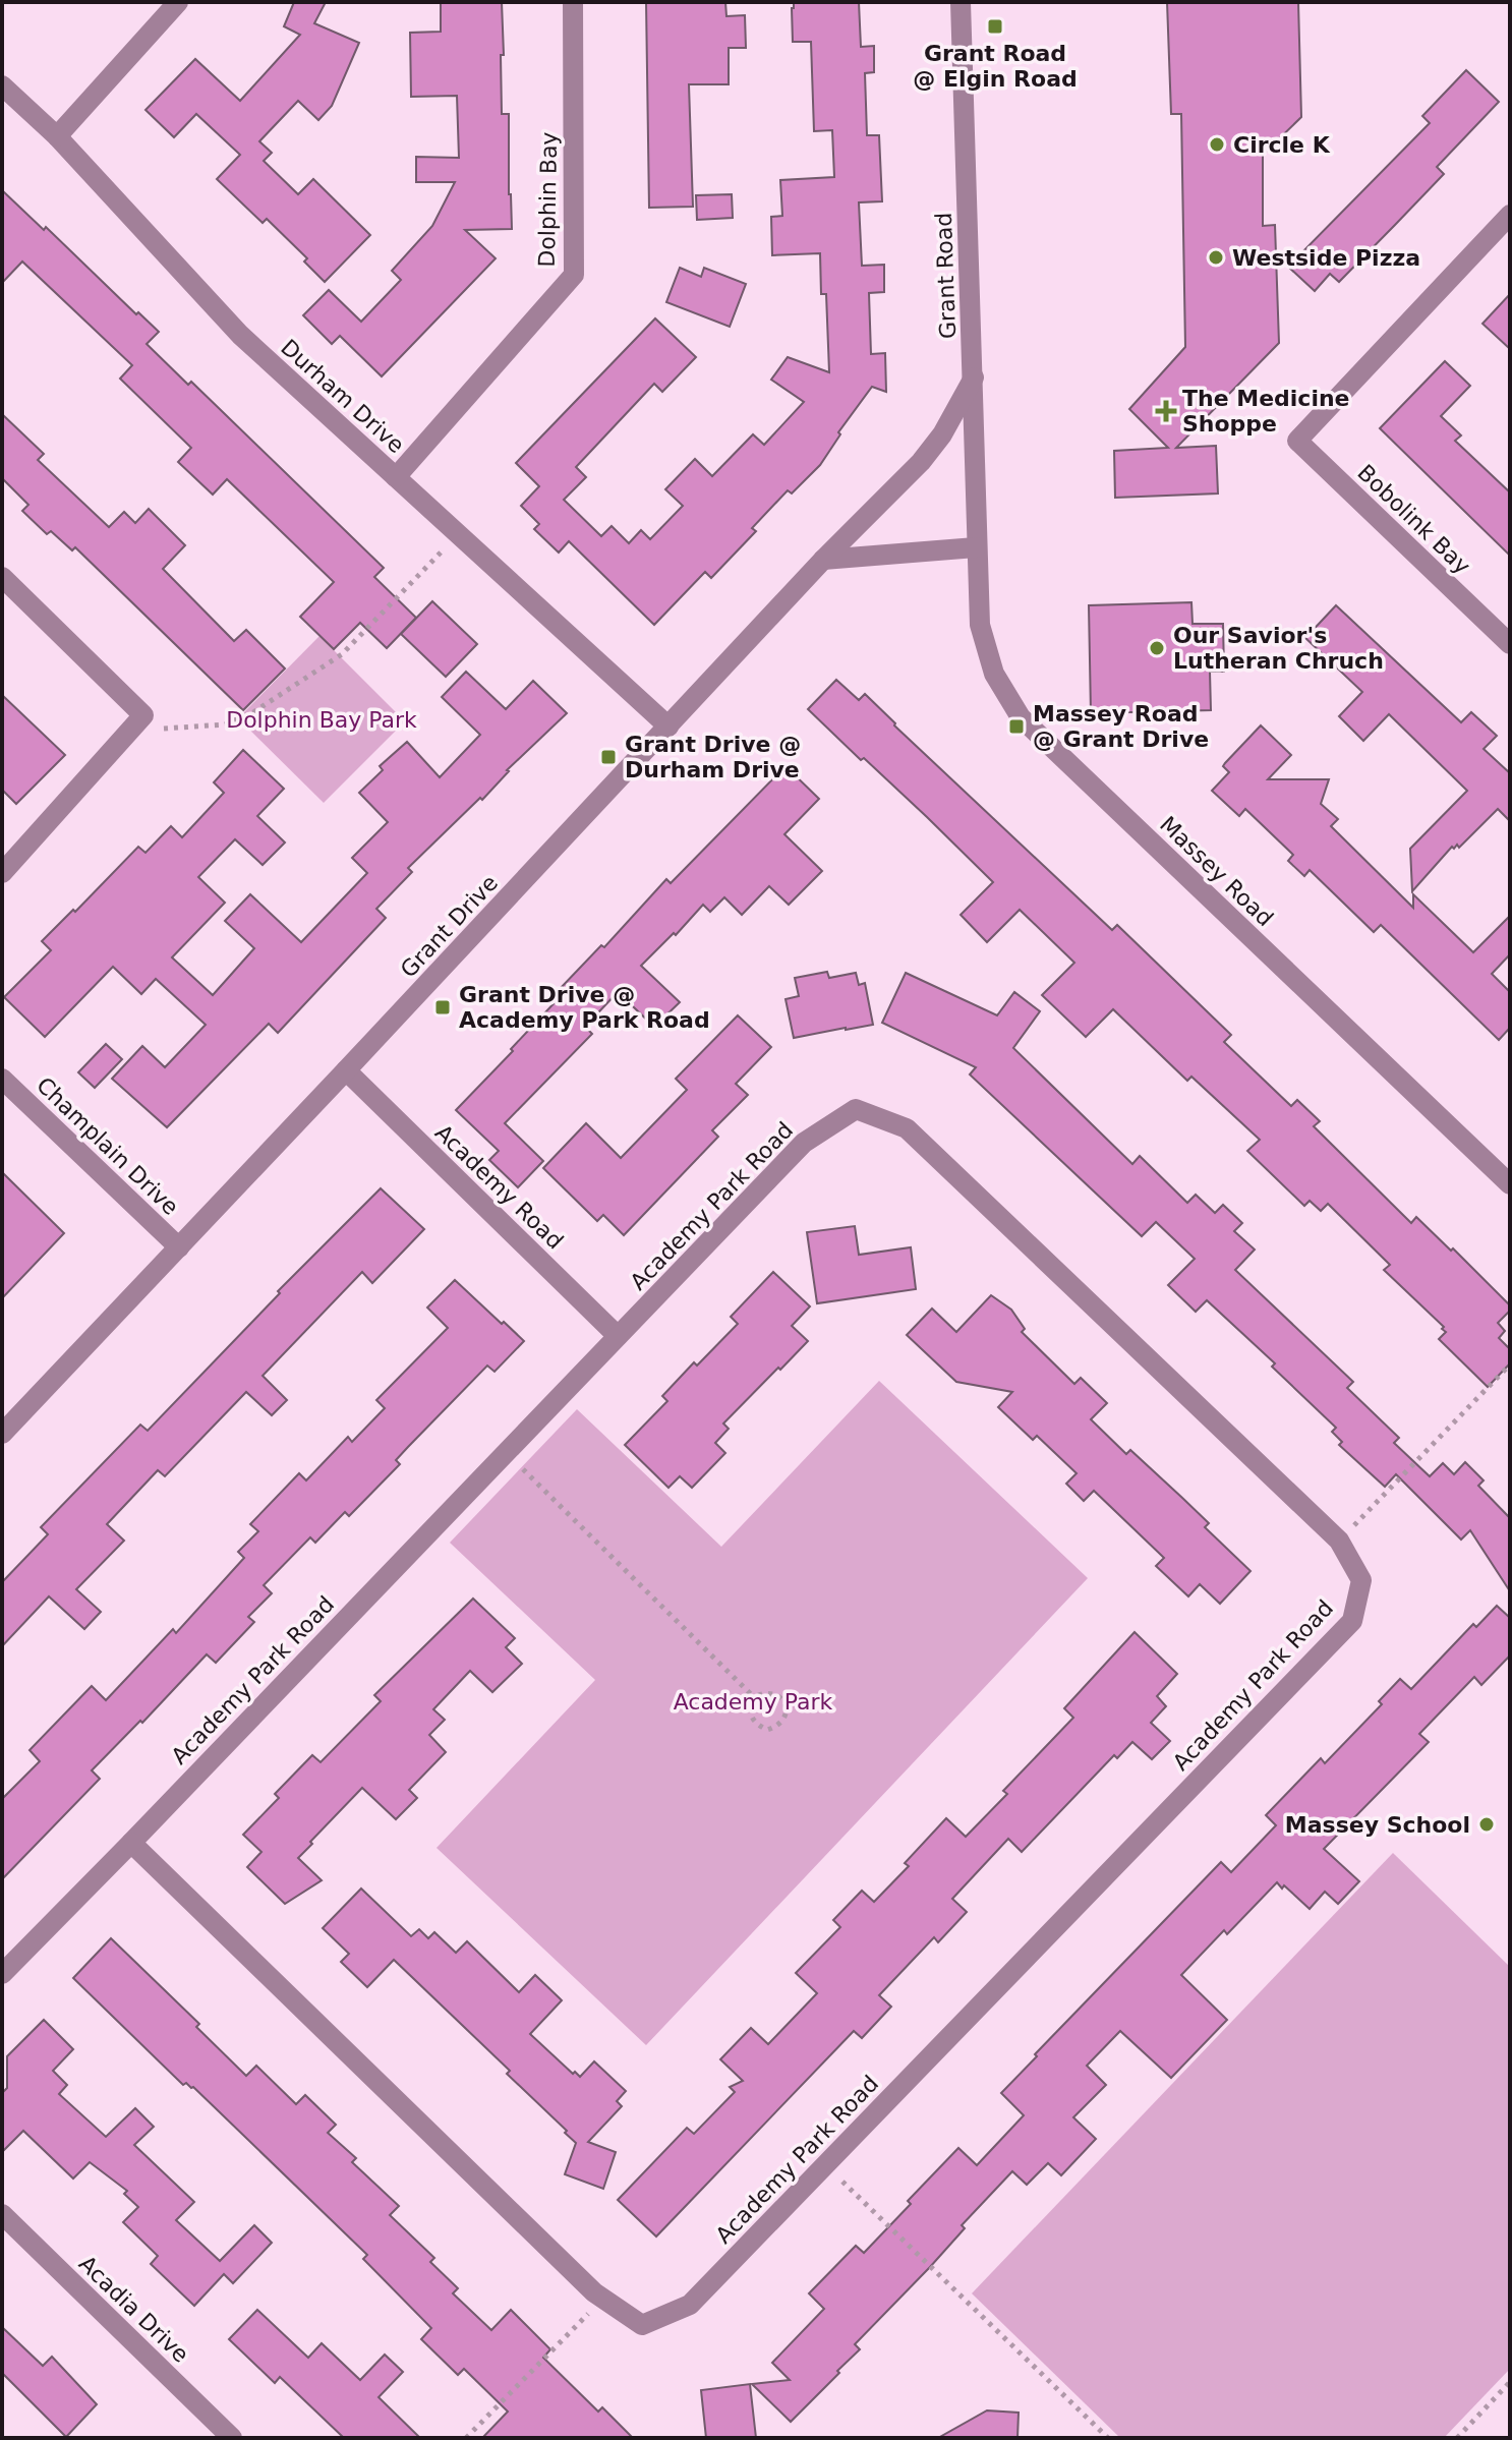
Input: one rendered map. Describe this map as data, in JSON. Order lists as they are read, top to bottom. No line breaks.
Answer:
{"streets":{"street":["Dolphin Bay","Grant Road","Durham Drive","Bobolink Bay","Massey Road","Grant Drive","Champlain Drive","Academy Road","Academy Park Road","Acadia Drive"]},"crossings":[["Dolphin Bay","Durham Drive"],["Grant Road","Massey Road"],["Grant Road","Grant Drive"],["Durham Drive","Grant Drive"],["Grant Drive","Champlain Drive"],["Grant Drive","Academy Road"],["Academy Road","Academy Park Road"]],"parks":["Dolphin Bay Park","Academy Park"],"places":{"transit":["Grant Road @ Elgin Road","Massey Road @ Grant Drive","Grant Drive @ Durham Drive","Grant Drive @ Academy Park Road"],"other":["Circle K","Westside Pizza","Our Savior's Lutheran Chruch","Massey School"],"health":["The Medicine Shoppe"]}}
